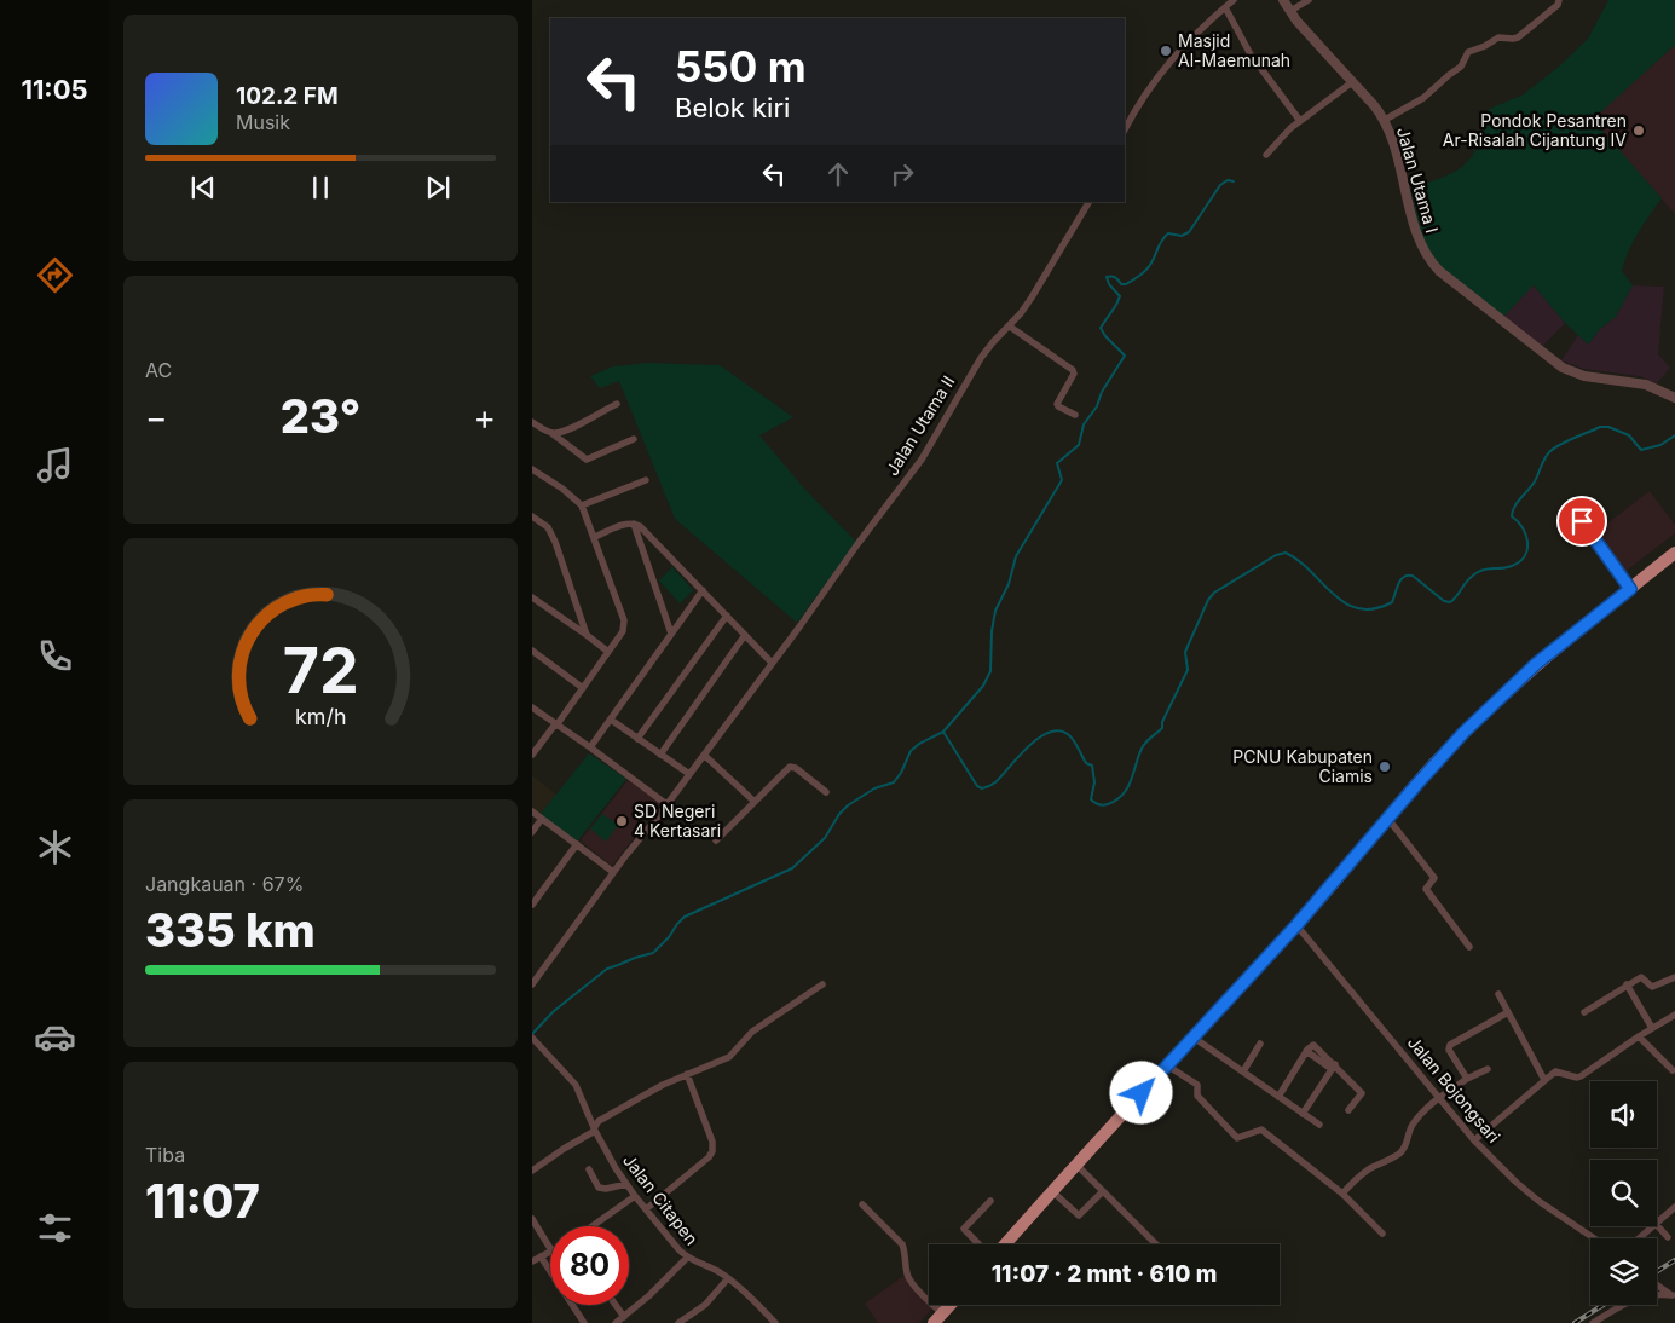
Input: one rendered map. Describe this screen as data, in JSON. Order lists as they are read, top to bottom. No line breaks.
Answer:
{"streets":{"street":["Jalan Utama I","Jalan Utama II","Jalan Bojongsari","Jalan Citapen"]},"places":["Masjid Al-Maemunah","Pondok Pesantren Ar-Risalah Cijantung IV","PCNU Kabupaten Ciamis","SD Negeri 4 Kertasari"],"page":{"tabs":"11:05","turn":["550 m","Belok kiri"],"song":["102.2 FM","Musik"],"tile":["AC",["Jangkauan · 67%","335 km"],["Tiba","11:07"]],"heat":["−","23°","+"],"limit":"80","trip":"11:07 · 2 mnt · 610 m","gauge":["72","km/h"]}}
